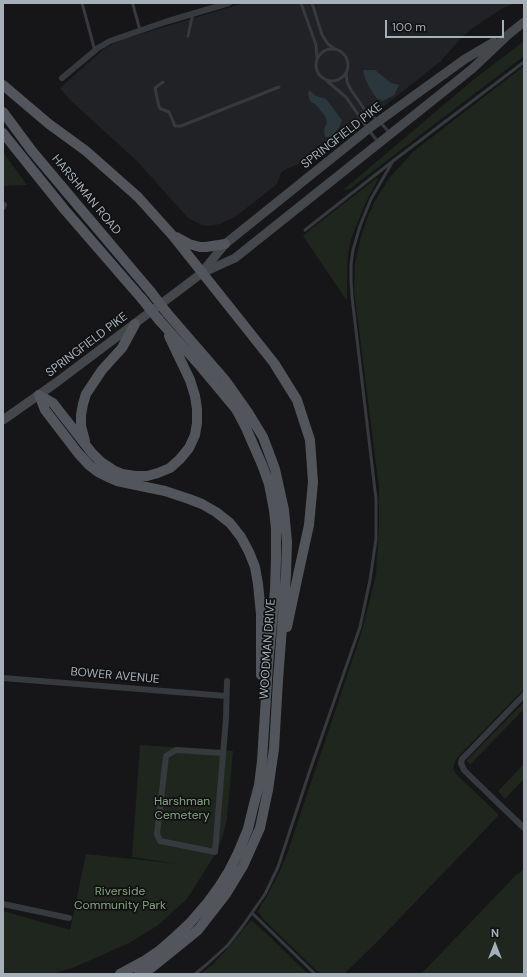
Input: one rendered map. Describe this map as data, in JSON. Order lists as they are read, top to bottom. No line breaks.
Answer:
{"streets":{"main road":["SPRINGFIELD PIKE","HARSHMAN ROAD","WOODMAN DRIVE"],"street":["BOWER AVENUE"]},"crossings":[["HARSHMAN ROAD","WOODMAN DRIVE"]],"parks":["Harshman Cemetery","Riverside Community Park"],"scale_bar":"100 m","north":"top"}
